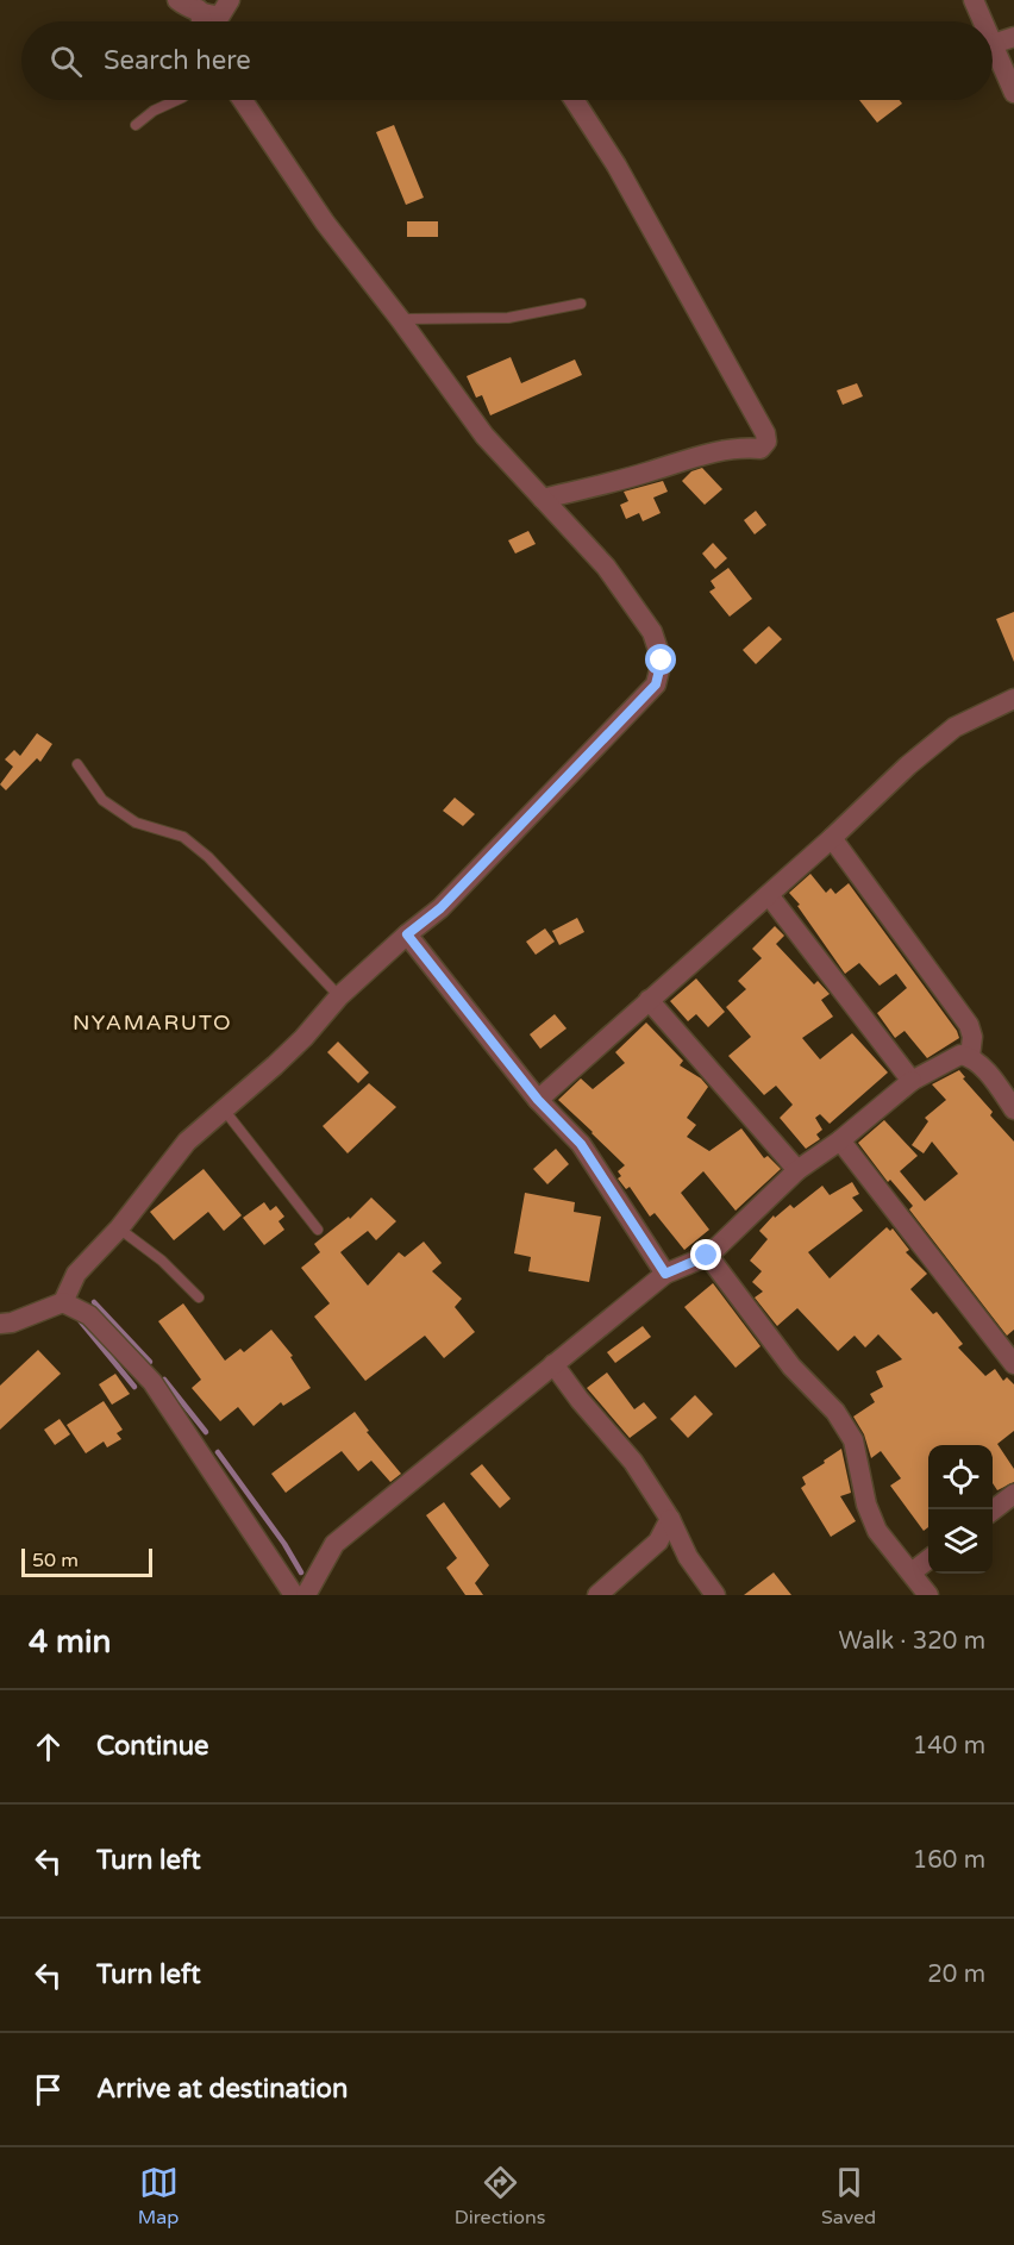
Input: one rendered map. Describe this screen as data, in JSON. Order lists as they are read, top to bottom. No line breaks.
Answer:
{"districts":["NYAMARUTO"],"scale_bar":"50 m","page":{"search":"Search here","scale":"50 m","heading":["4 min","Walk · 320 m"],"list":[["Continue","140 m"],["Turn left","160 m"],["Turn left","20 m"],"Arrive at destination"],"nav":["Map","Directions","Saved"]}}
